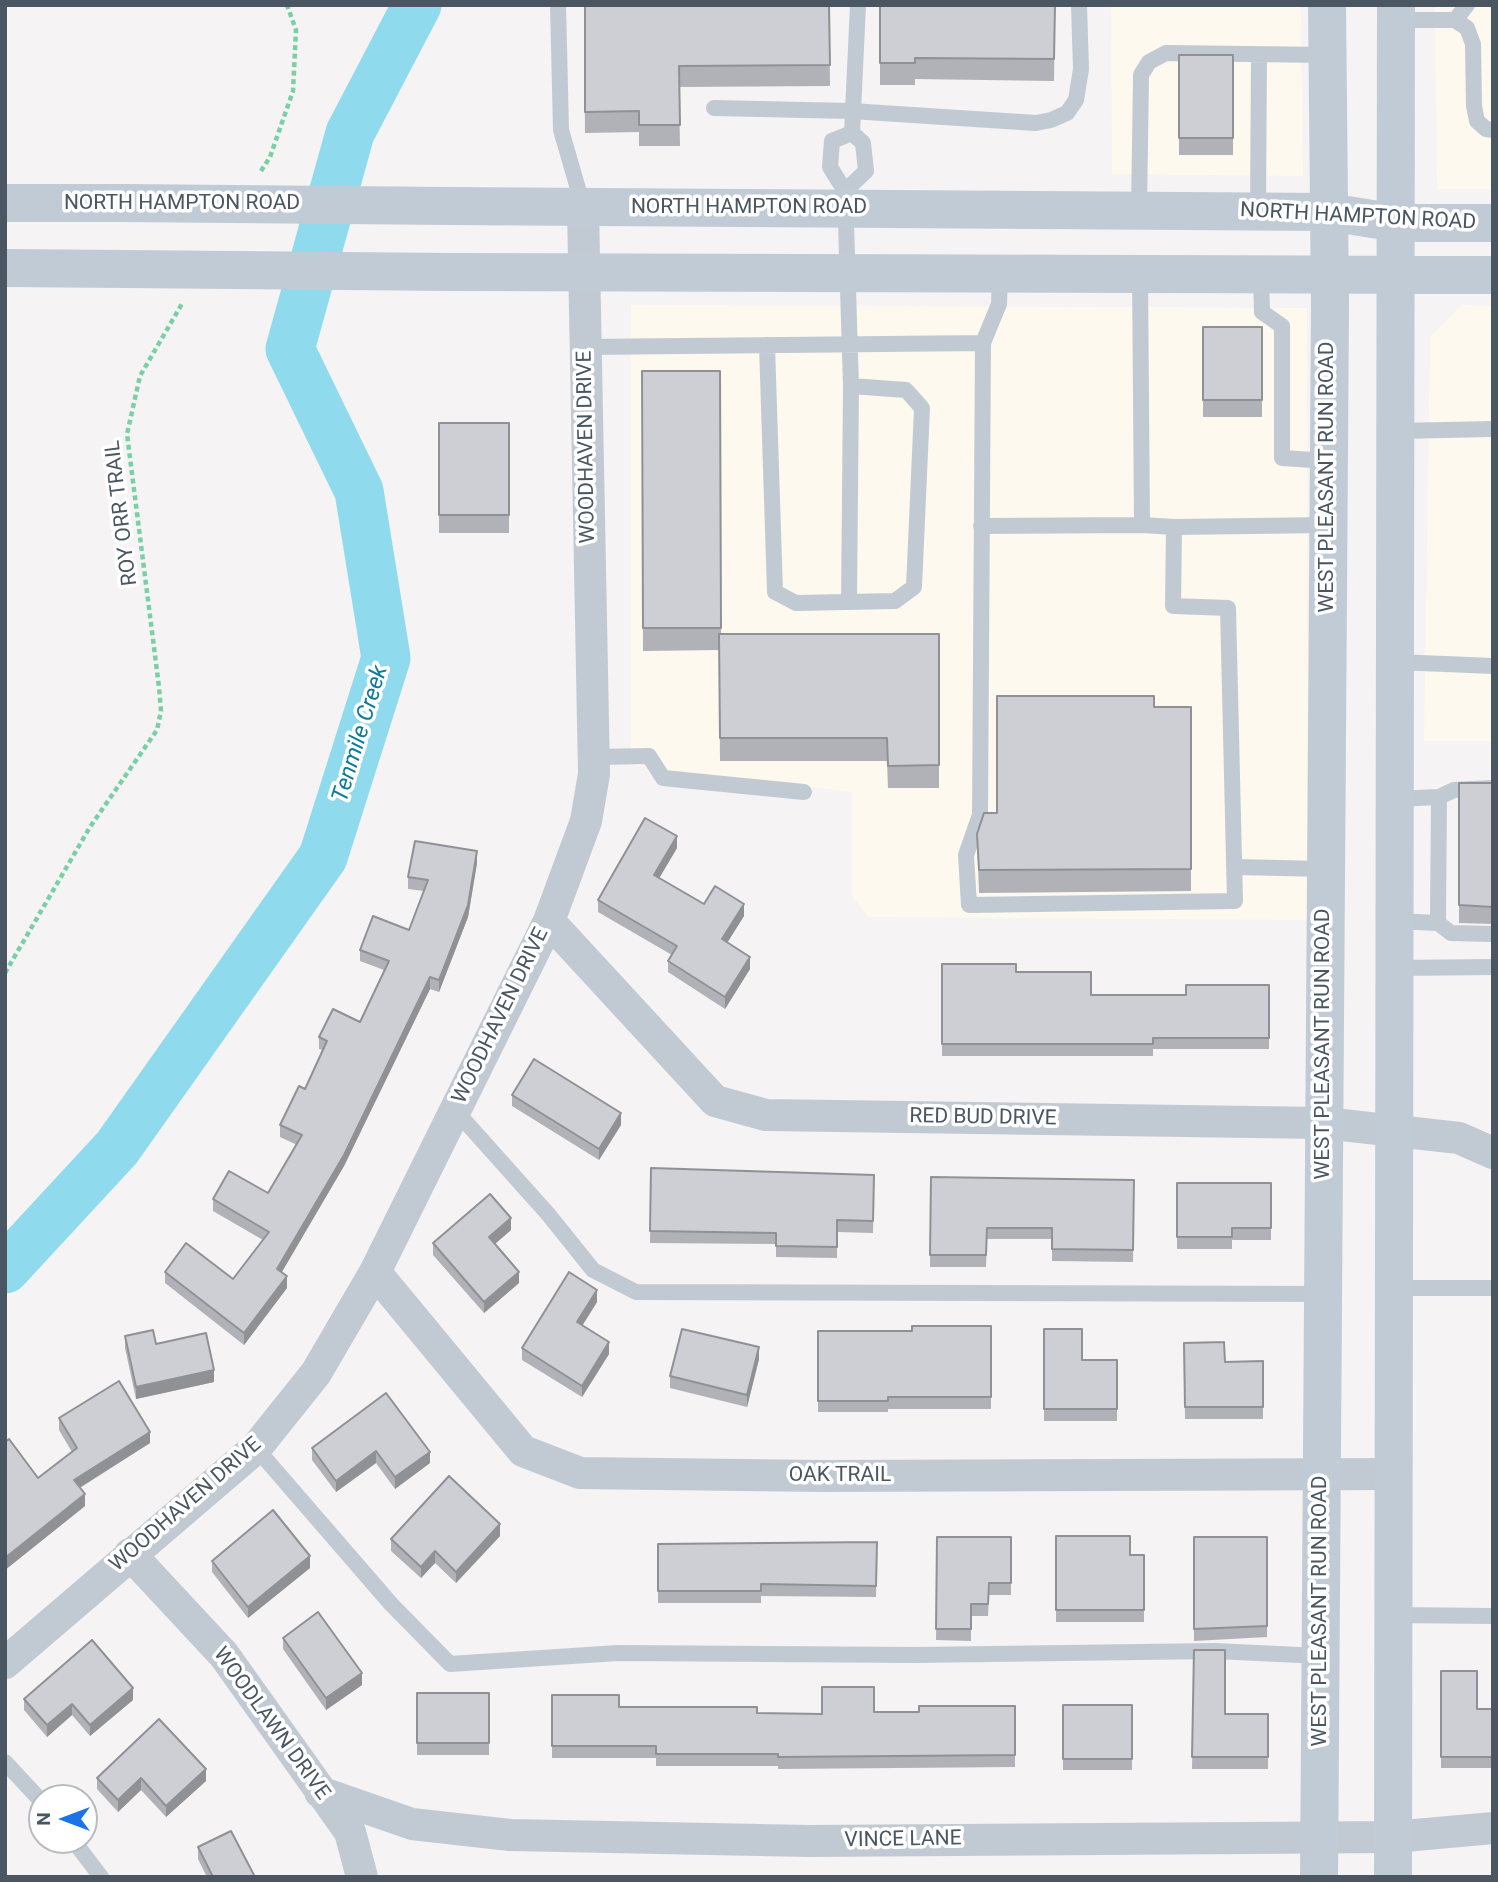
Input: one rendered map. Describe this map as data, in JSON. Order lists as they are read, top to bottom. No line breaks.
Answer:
{"streets":{"main road":["NORTH HAMPTON ROAD","WEST PLEASANT RUN ROAD"],"street":["WOODHAVEN DRIVE","RED BUD DRIVE","OAK TRAIL","WOODLAWN DRIVE","VINCE LANE"],"path":["ROY ORR TRAIL"]},"crossings":[["NORTH HAMPTON ROAD","WOODHAVEN DRIVE"],["NORTH HAMPTON ROAD","WEST PLEASANT RUN ROAD"],["WOODHAVEN DRIVE","RED BUD DRIVE"],["WOODHAVEN DRIVE","OAK TRAIL"],["WOODHAVEN DRIVE","WOODLAWN DRIVE"],["WEST PLEASANT RUN ROAD","RED BUD DRIVE"],["WEST PLEASANT RUN ROAD","OAK TRAIL"],["WEST PLEASANT RUN ROAD","VINCE LANE"],["WOODLAWN DRIVE","VINCE LANE"]],"water":["Tenmile Creek"],"north":"left"}
